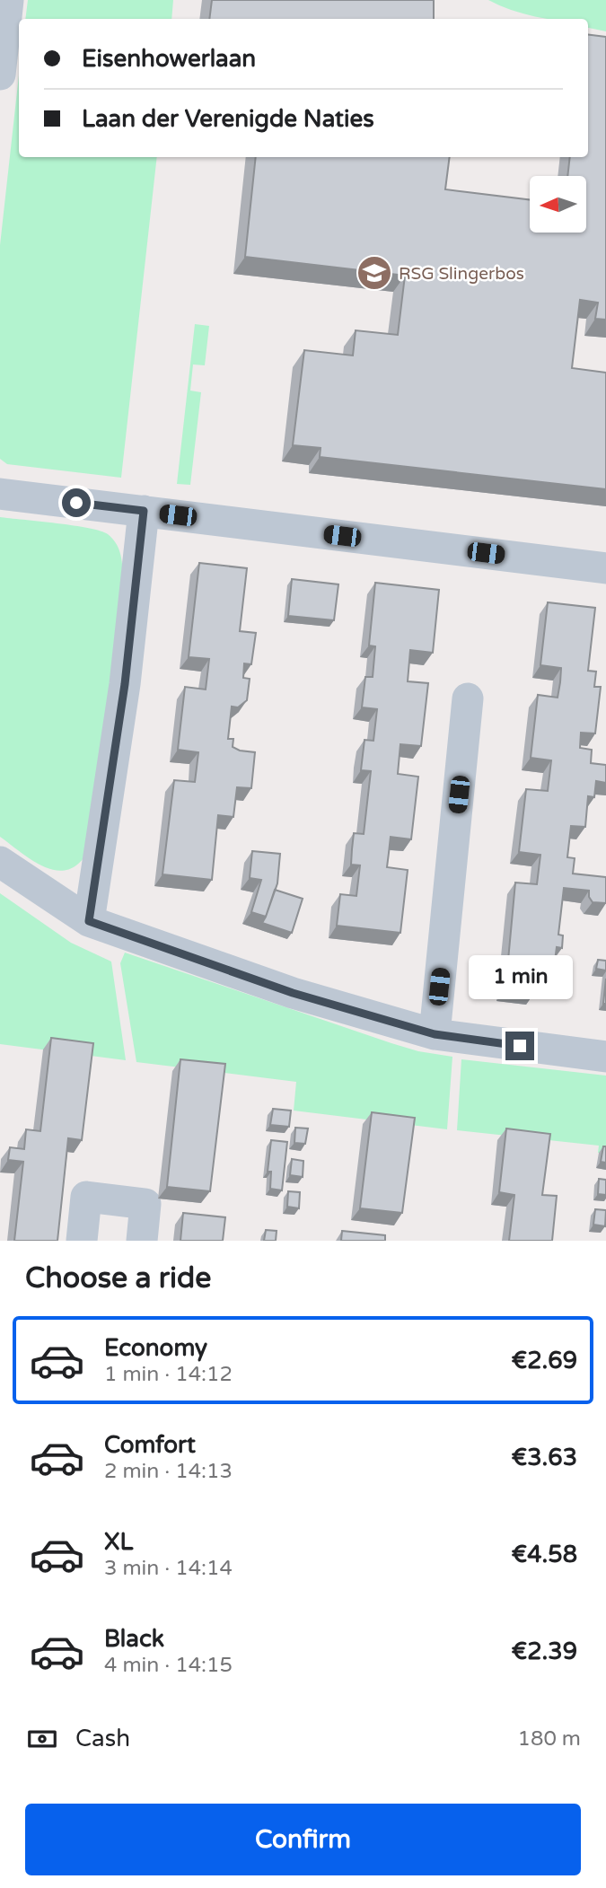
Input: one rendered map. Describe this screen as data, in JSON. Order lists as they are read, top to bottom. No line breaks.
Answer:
{"places":{"school or university":["RSG Slingerbos"]},"north":"left","page":{"banner":["Eisenhowerlaan","Laan der Verenigde Naties"],"bubble":"1 min","heading":"Choose a ride","list":[{"name":"Economy","note":"1 min · 14:12","value":"€2.69"},{"name":"Comfort","note":"2 min · 14:13","value":"€3.63"},{"name":"XL","note":"3 min · 14:14","value":"€4.58"},{"name":"Black","note":"4 min · 14:15","value":"€2.39"}],"pay":["Cash","180 m"],"buttons":"Confirm"}}
